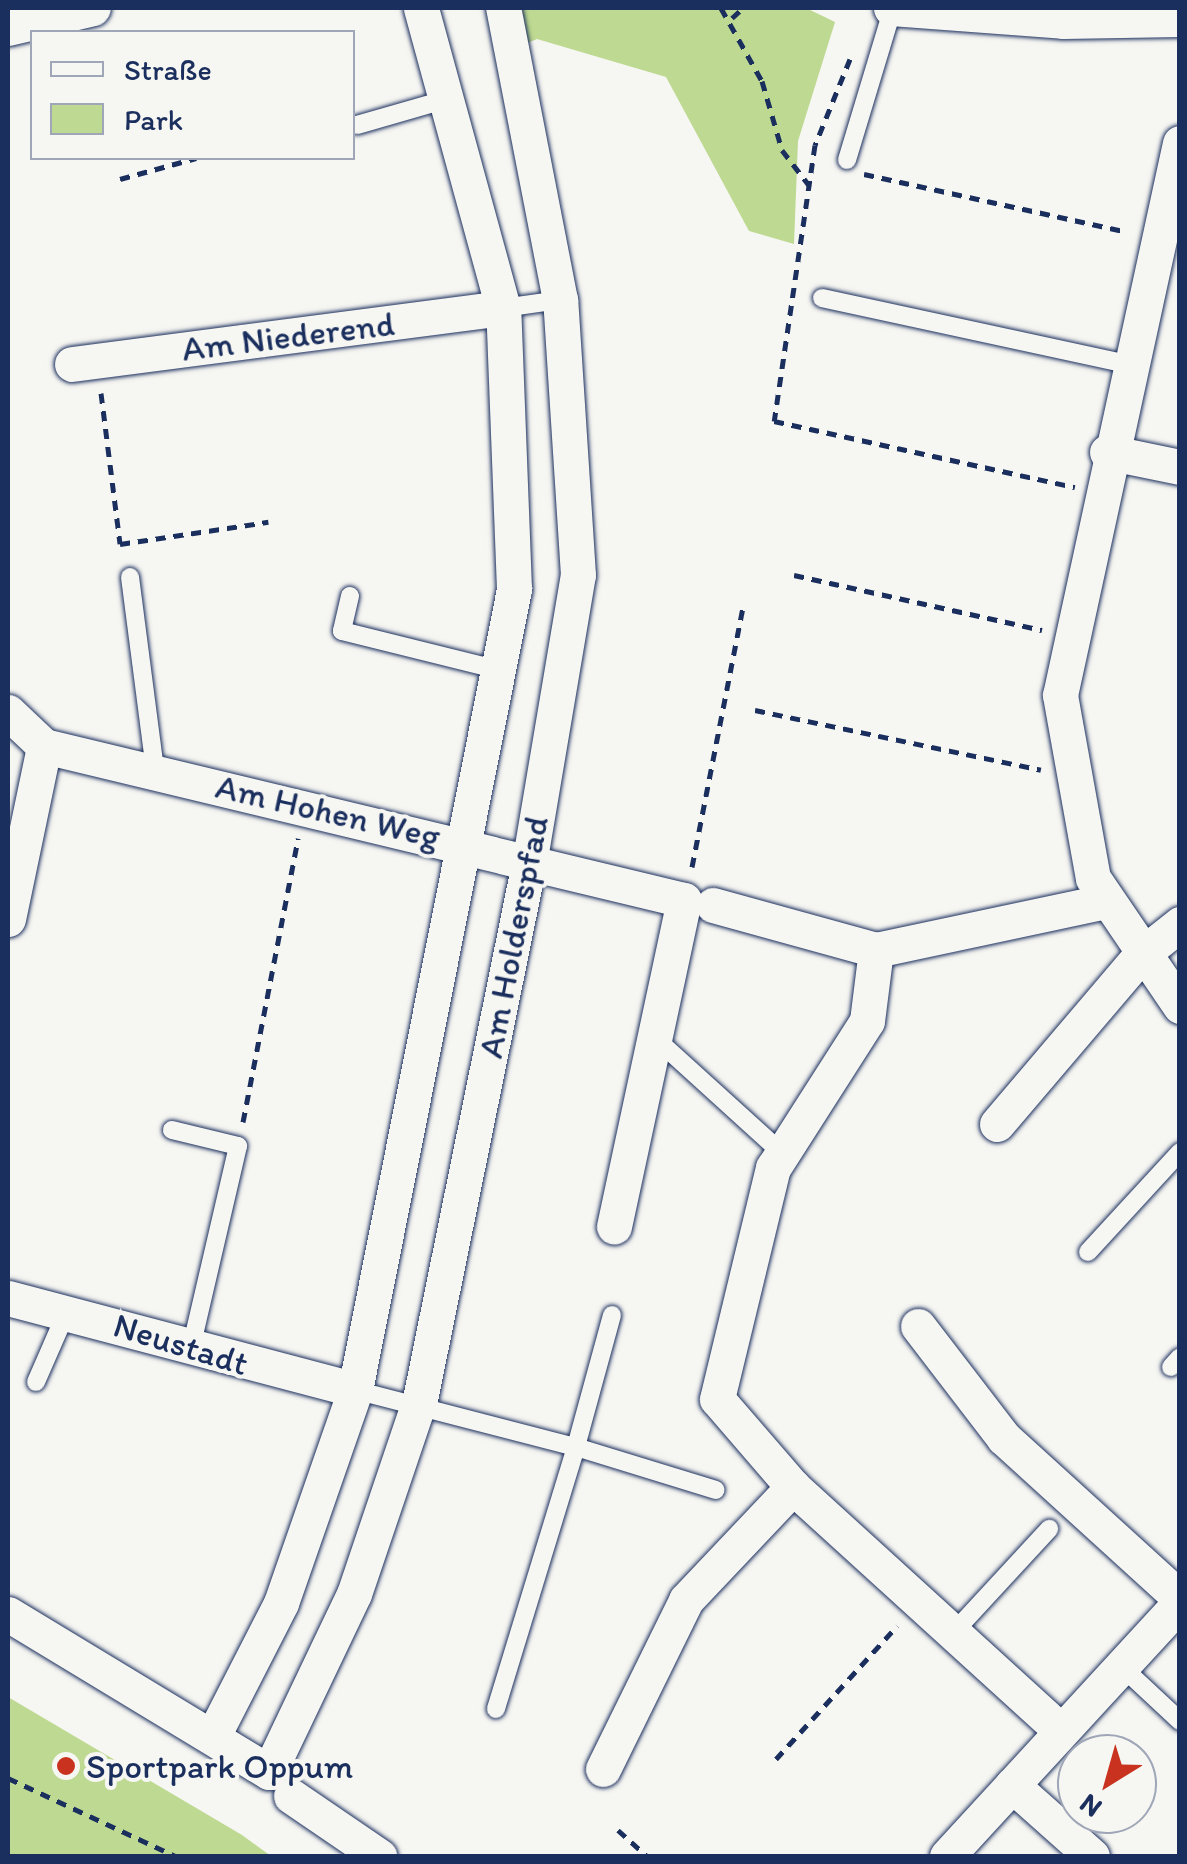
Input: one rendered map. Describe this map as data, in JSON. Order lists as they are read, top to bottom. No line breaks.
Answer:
{"streets":{"street":["Am Niederend","Am Hohen Weg","Am Holderspfad","Neustadt"]},"crossings":[["Am Niederend","Am Holderspfad"],["Am Hohen Weg","Am Holderspfad"],["Am Holderspfad","Neustadt"]],"places":["Sportpark Oppum"],"legend":["Straße","Park"],"north":"bottom left"}
